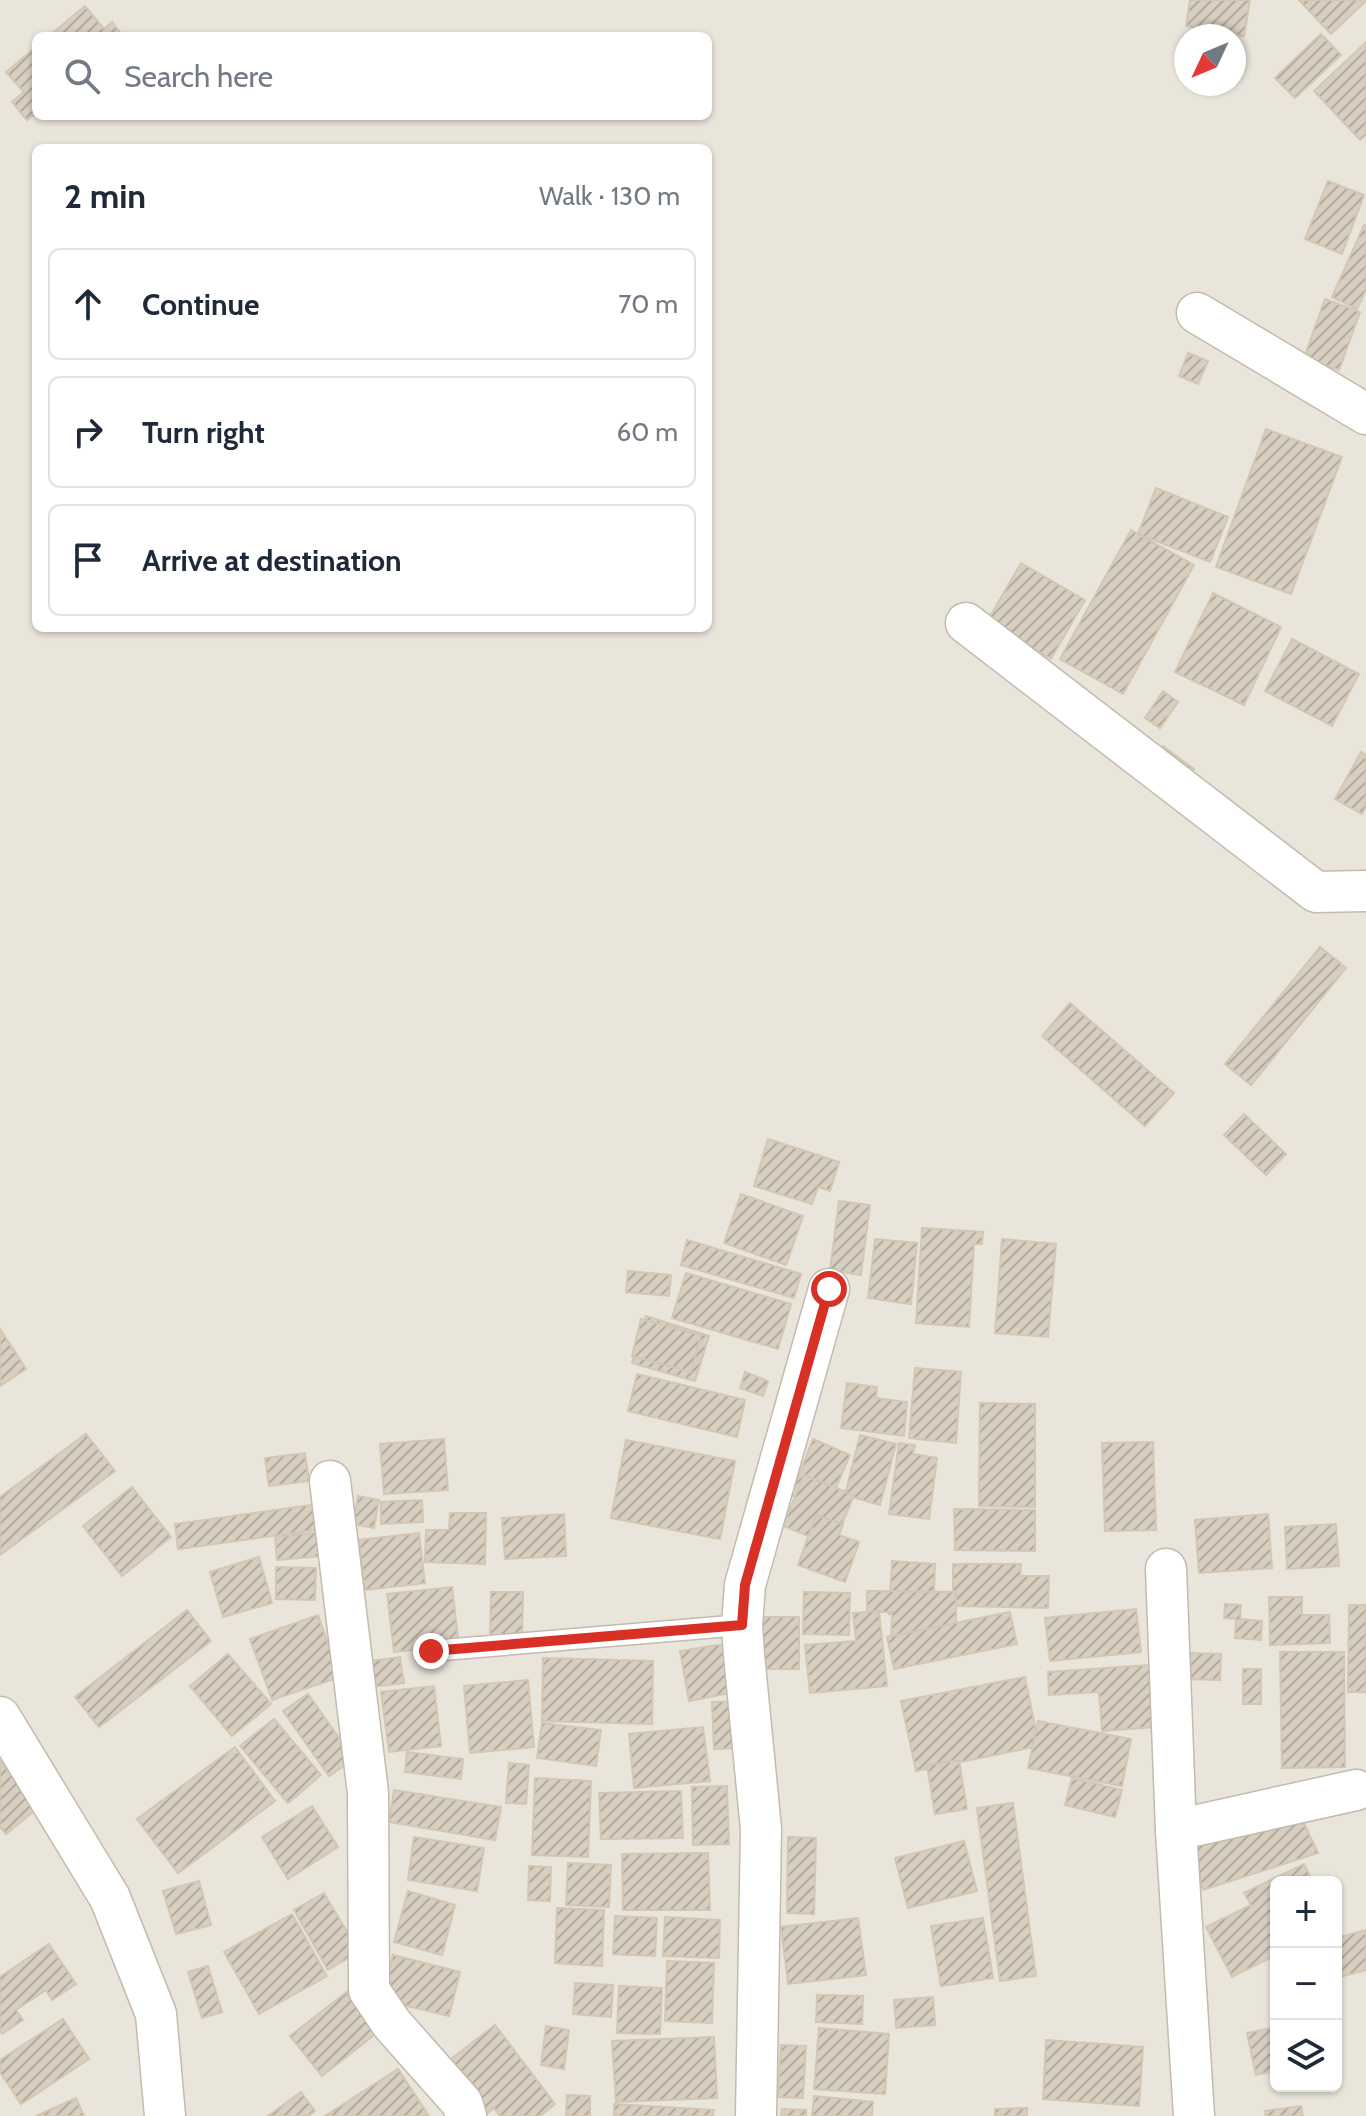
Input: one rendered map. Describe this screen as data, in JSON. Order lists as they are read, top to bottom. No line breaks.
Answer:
{"north":"bottom left","page":{"search":"Search here","heading":["2 min","Walk · 130 m"],"list":[["Continue","70 m"],["Turn right","60 m"],"Arrive at destination"],"map_buttons":["+","−"]}}
